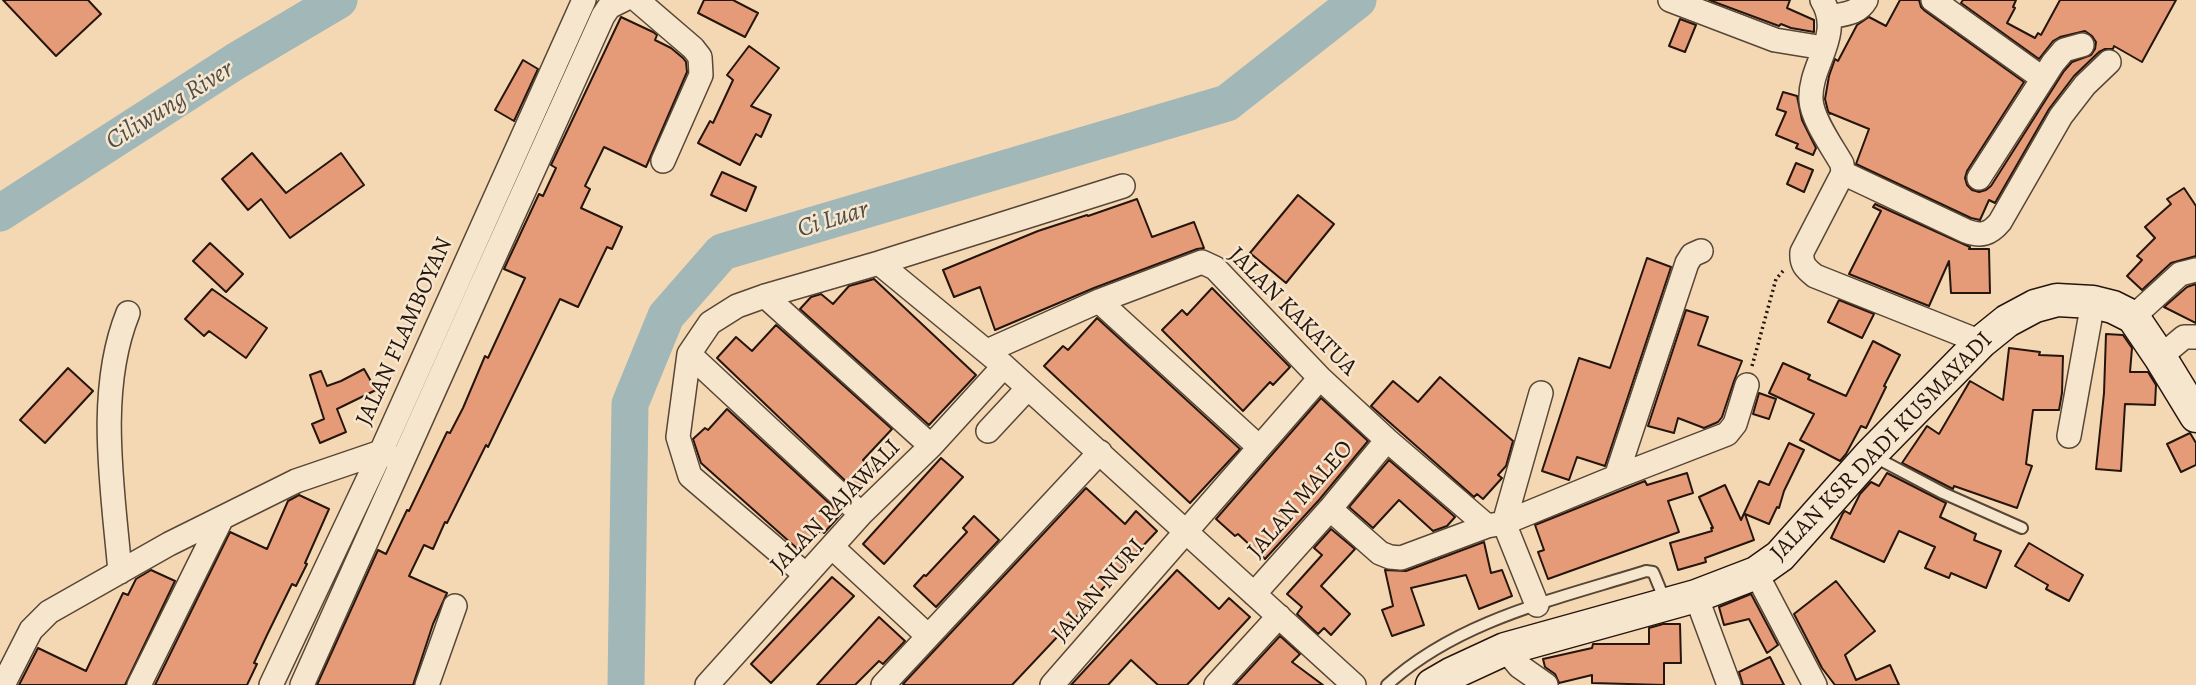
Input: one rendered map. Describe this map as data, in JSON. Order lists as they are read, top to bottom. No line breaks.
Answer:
{"streets":{"main road":["JALAN KSR DADI KUSMAYADI"],"street":["JALAN KAKATUA","JALAN FLAMBOYAN","JALAN MALEO","JALAN RAJAWALI","JALAN NURI"]},"crossings":[["JALAN KAKATUA","JALAN MALEO"],["JALAN KAKATUA","JALAN NURI"]],"water":["Ciliwung River","Ci Luar"]}
